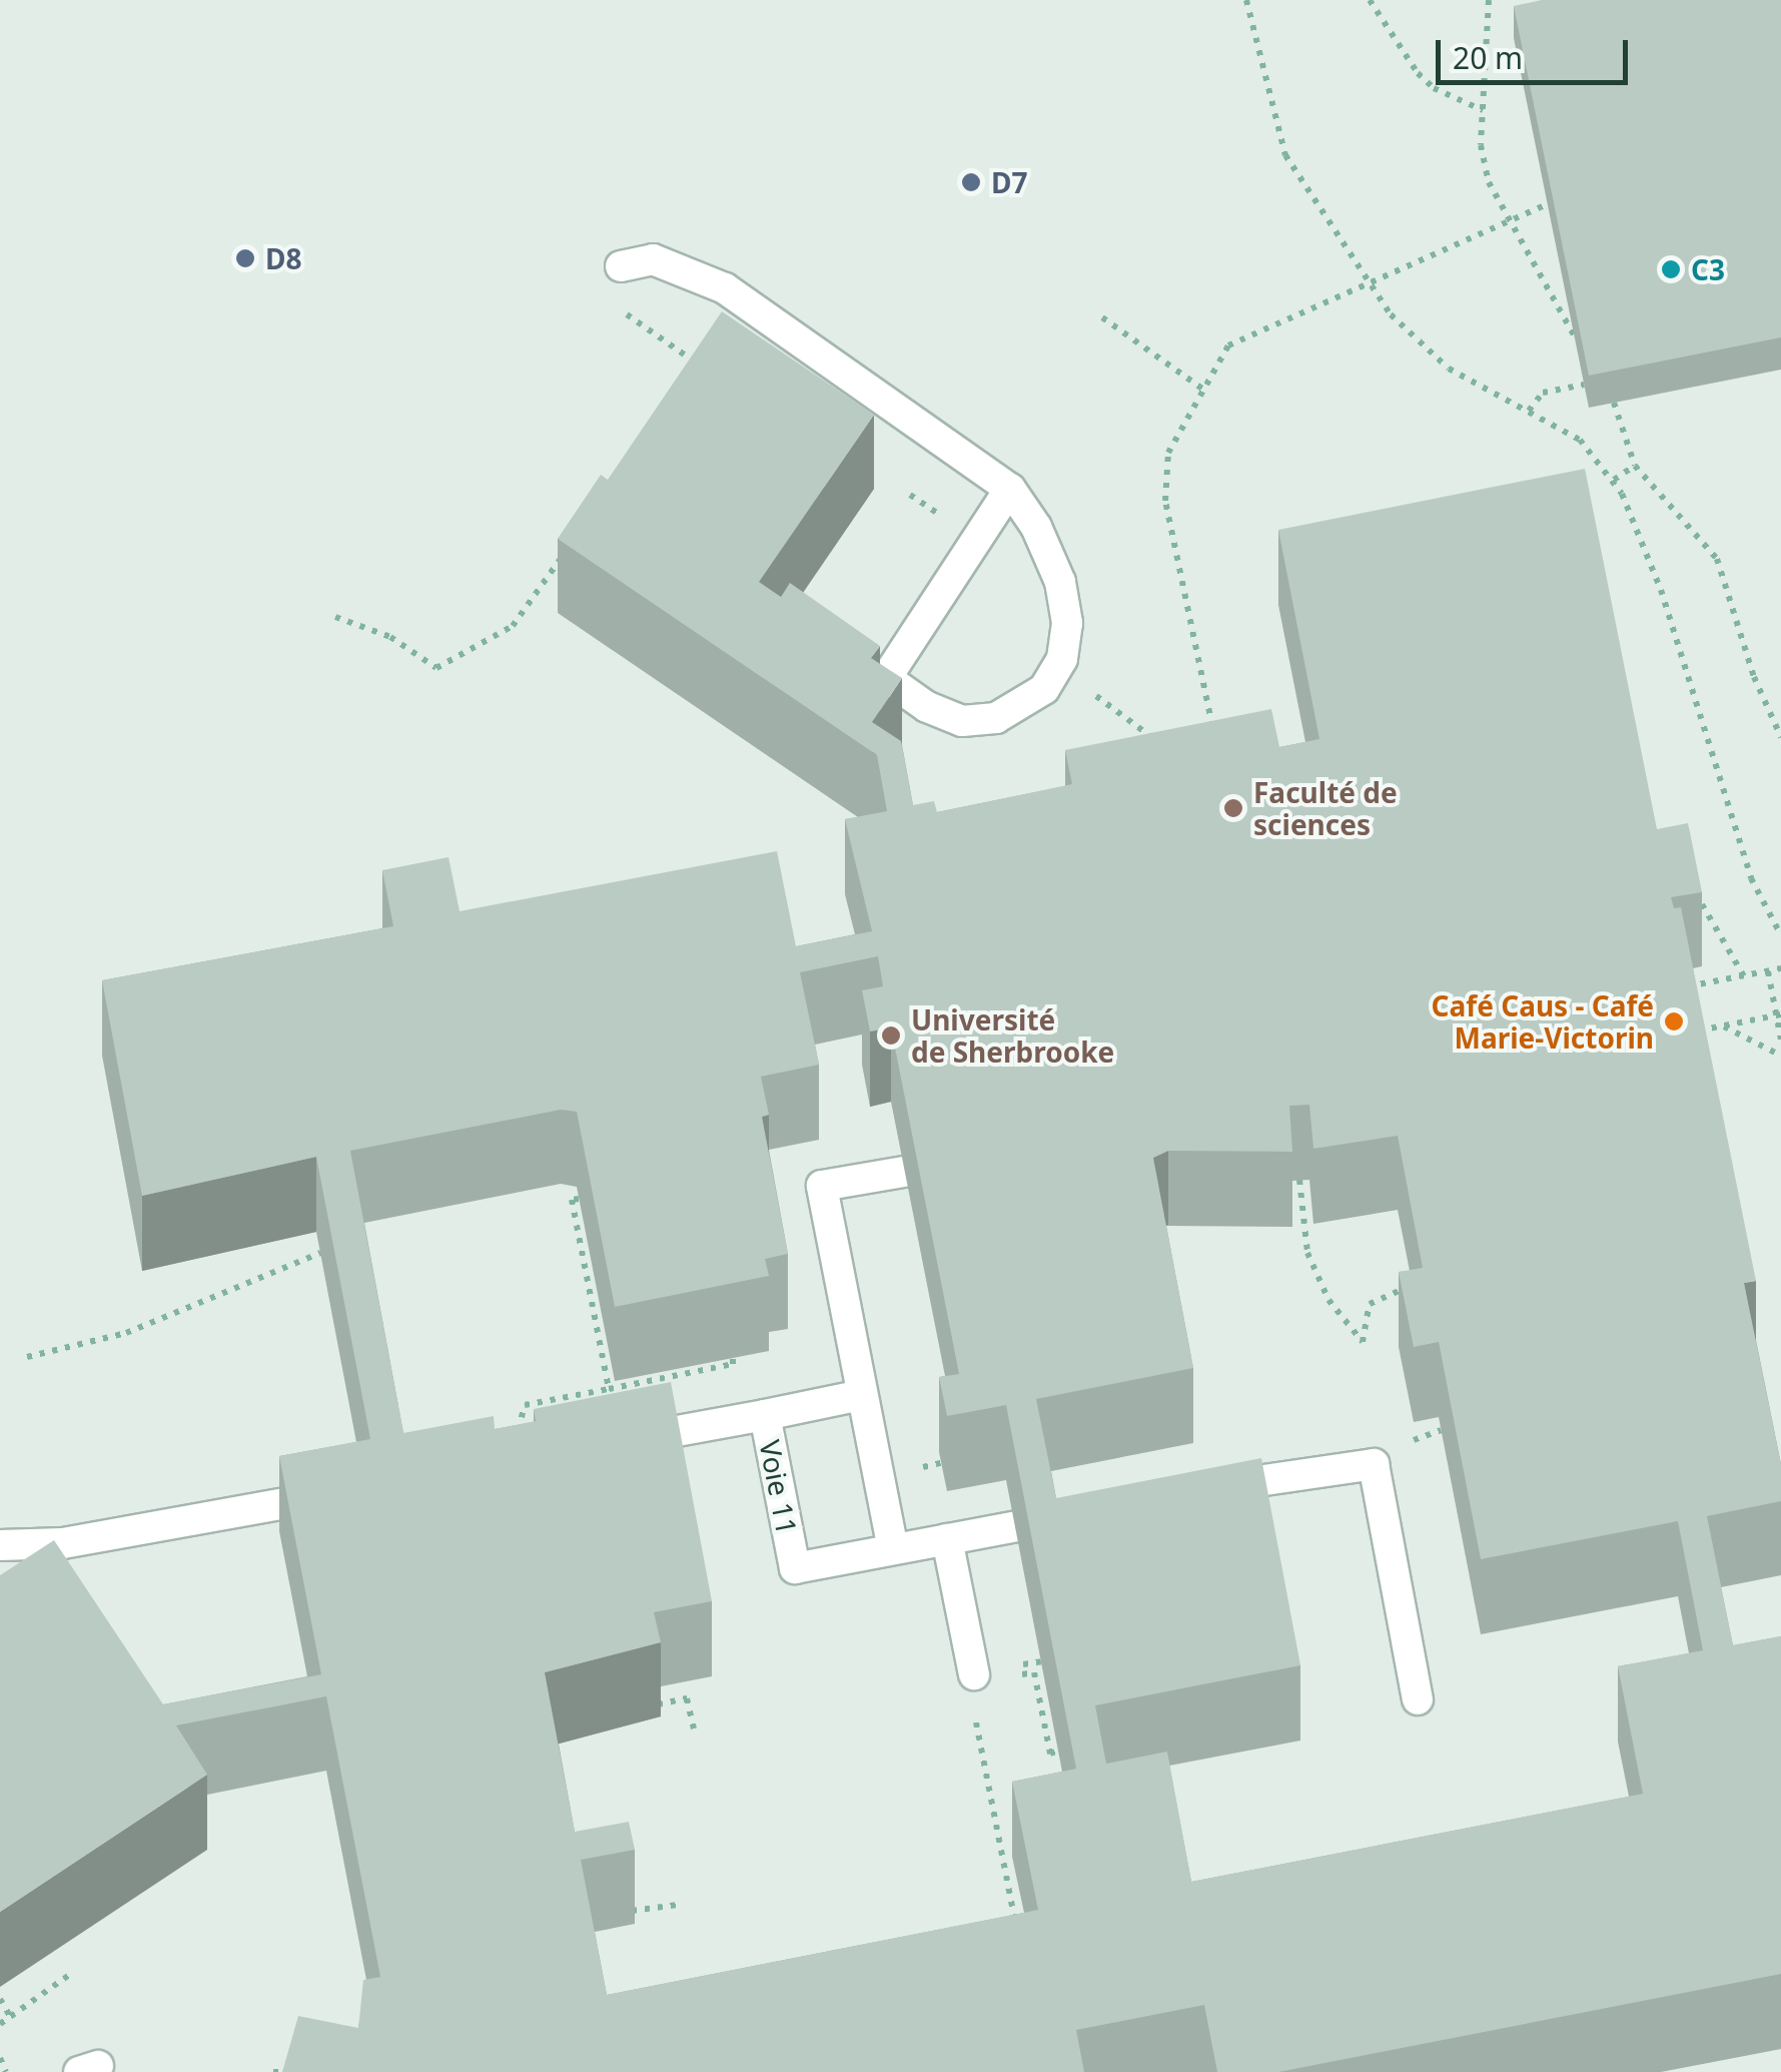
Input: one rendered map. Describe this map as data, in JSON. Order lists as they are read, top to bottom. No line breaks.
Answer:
{"streets":{"lane":["Voie 11"]},"places":["D7","D8","C3","Faculté de sciences","Café Caus - Café Marie-Victorin","Université de Sherbrooke"],"scale_bar":"20 m"}
